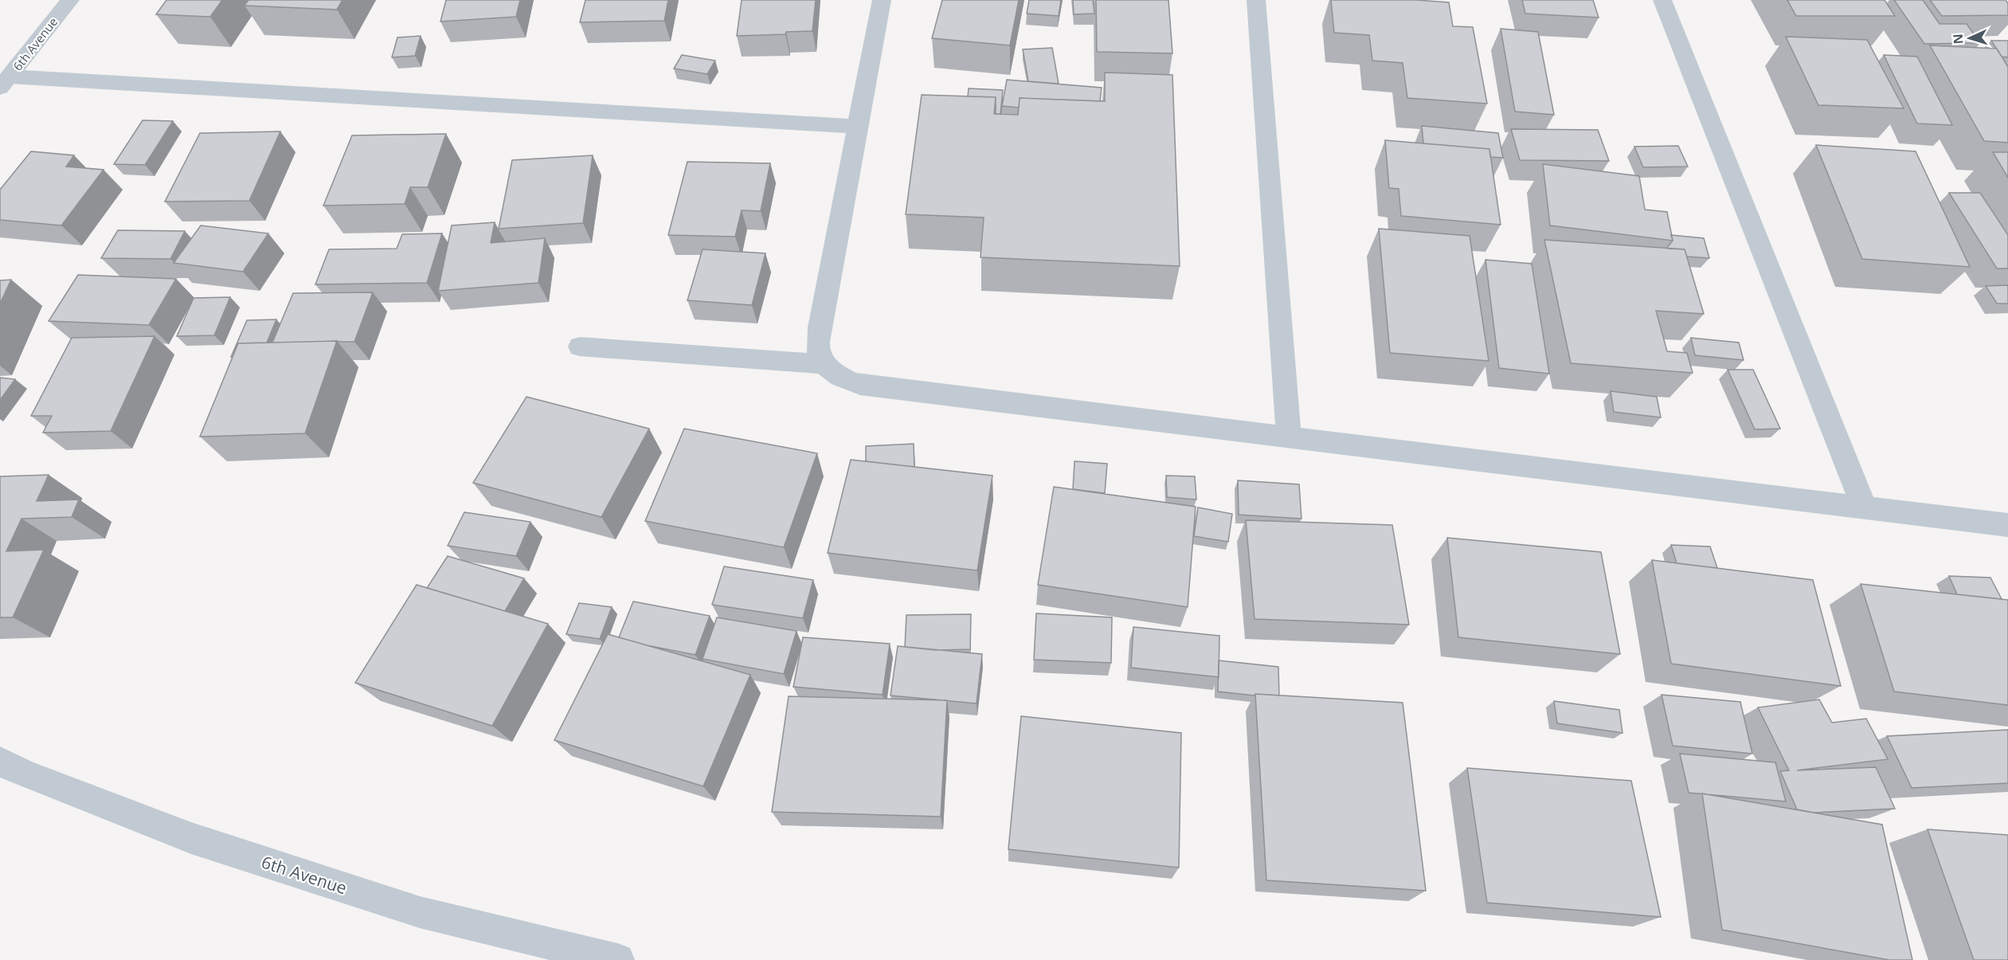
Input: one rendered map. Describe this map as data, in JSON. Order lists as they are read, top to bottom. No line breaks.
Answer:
{"streets":{"street":["6th Avenue"]},"north":"left"}
